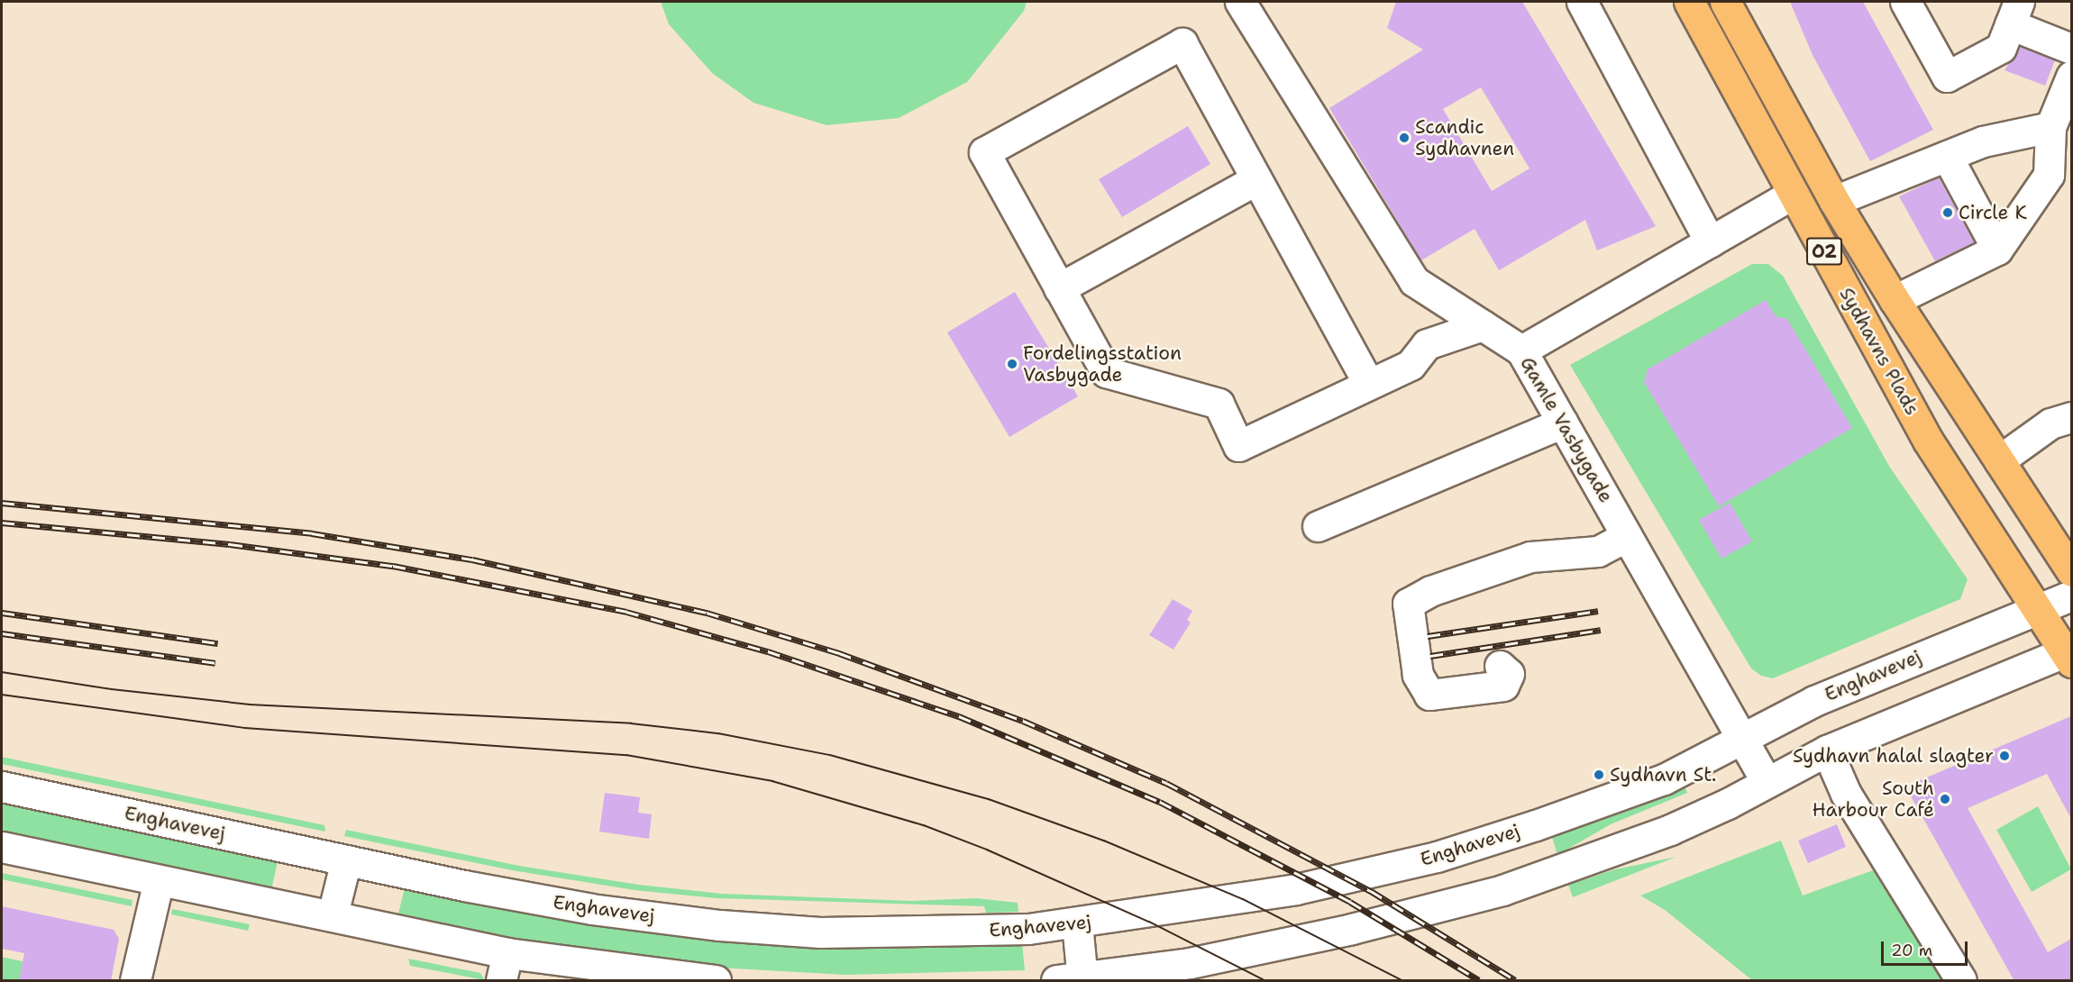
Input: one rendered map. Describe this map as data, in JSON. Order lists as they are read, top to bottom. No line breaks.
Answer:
{"streets":{"main road":["O2","Sydhavns Plads"],"street":["Gamle Vasbygade","Enghavevej"]},"crossings":[["O2","Sydhavns Plads"],["O2","Enghavevej"],["Sydhavns Plads","Gamle Vasbygade"],["Sydhavns Plads","Enghavevej"],["Gamle Vasbygade","Enghavevej"]],"places":["Scandic Sydhavnen","Circle K","Fordelingsstation Vasbygade","Sydhavn halal slagter","Sydhavn St.","South Harbour Café"],"scale_bar":"20 m"}
